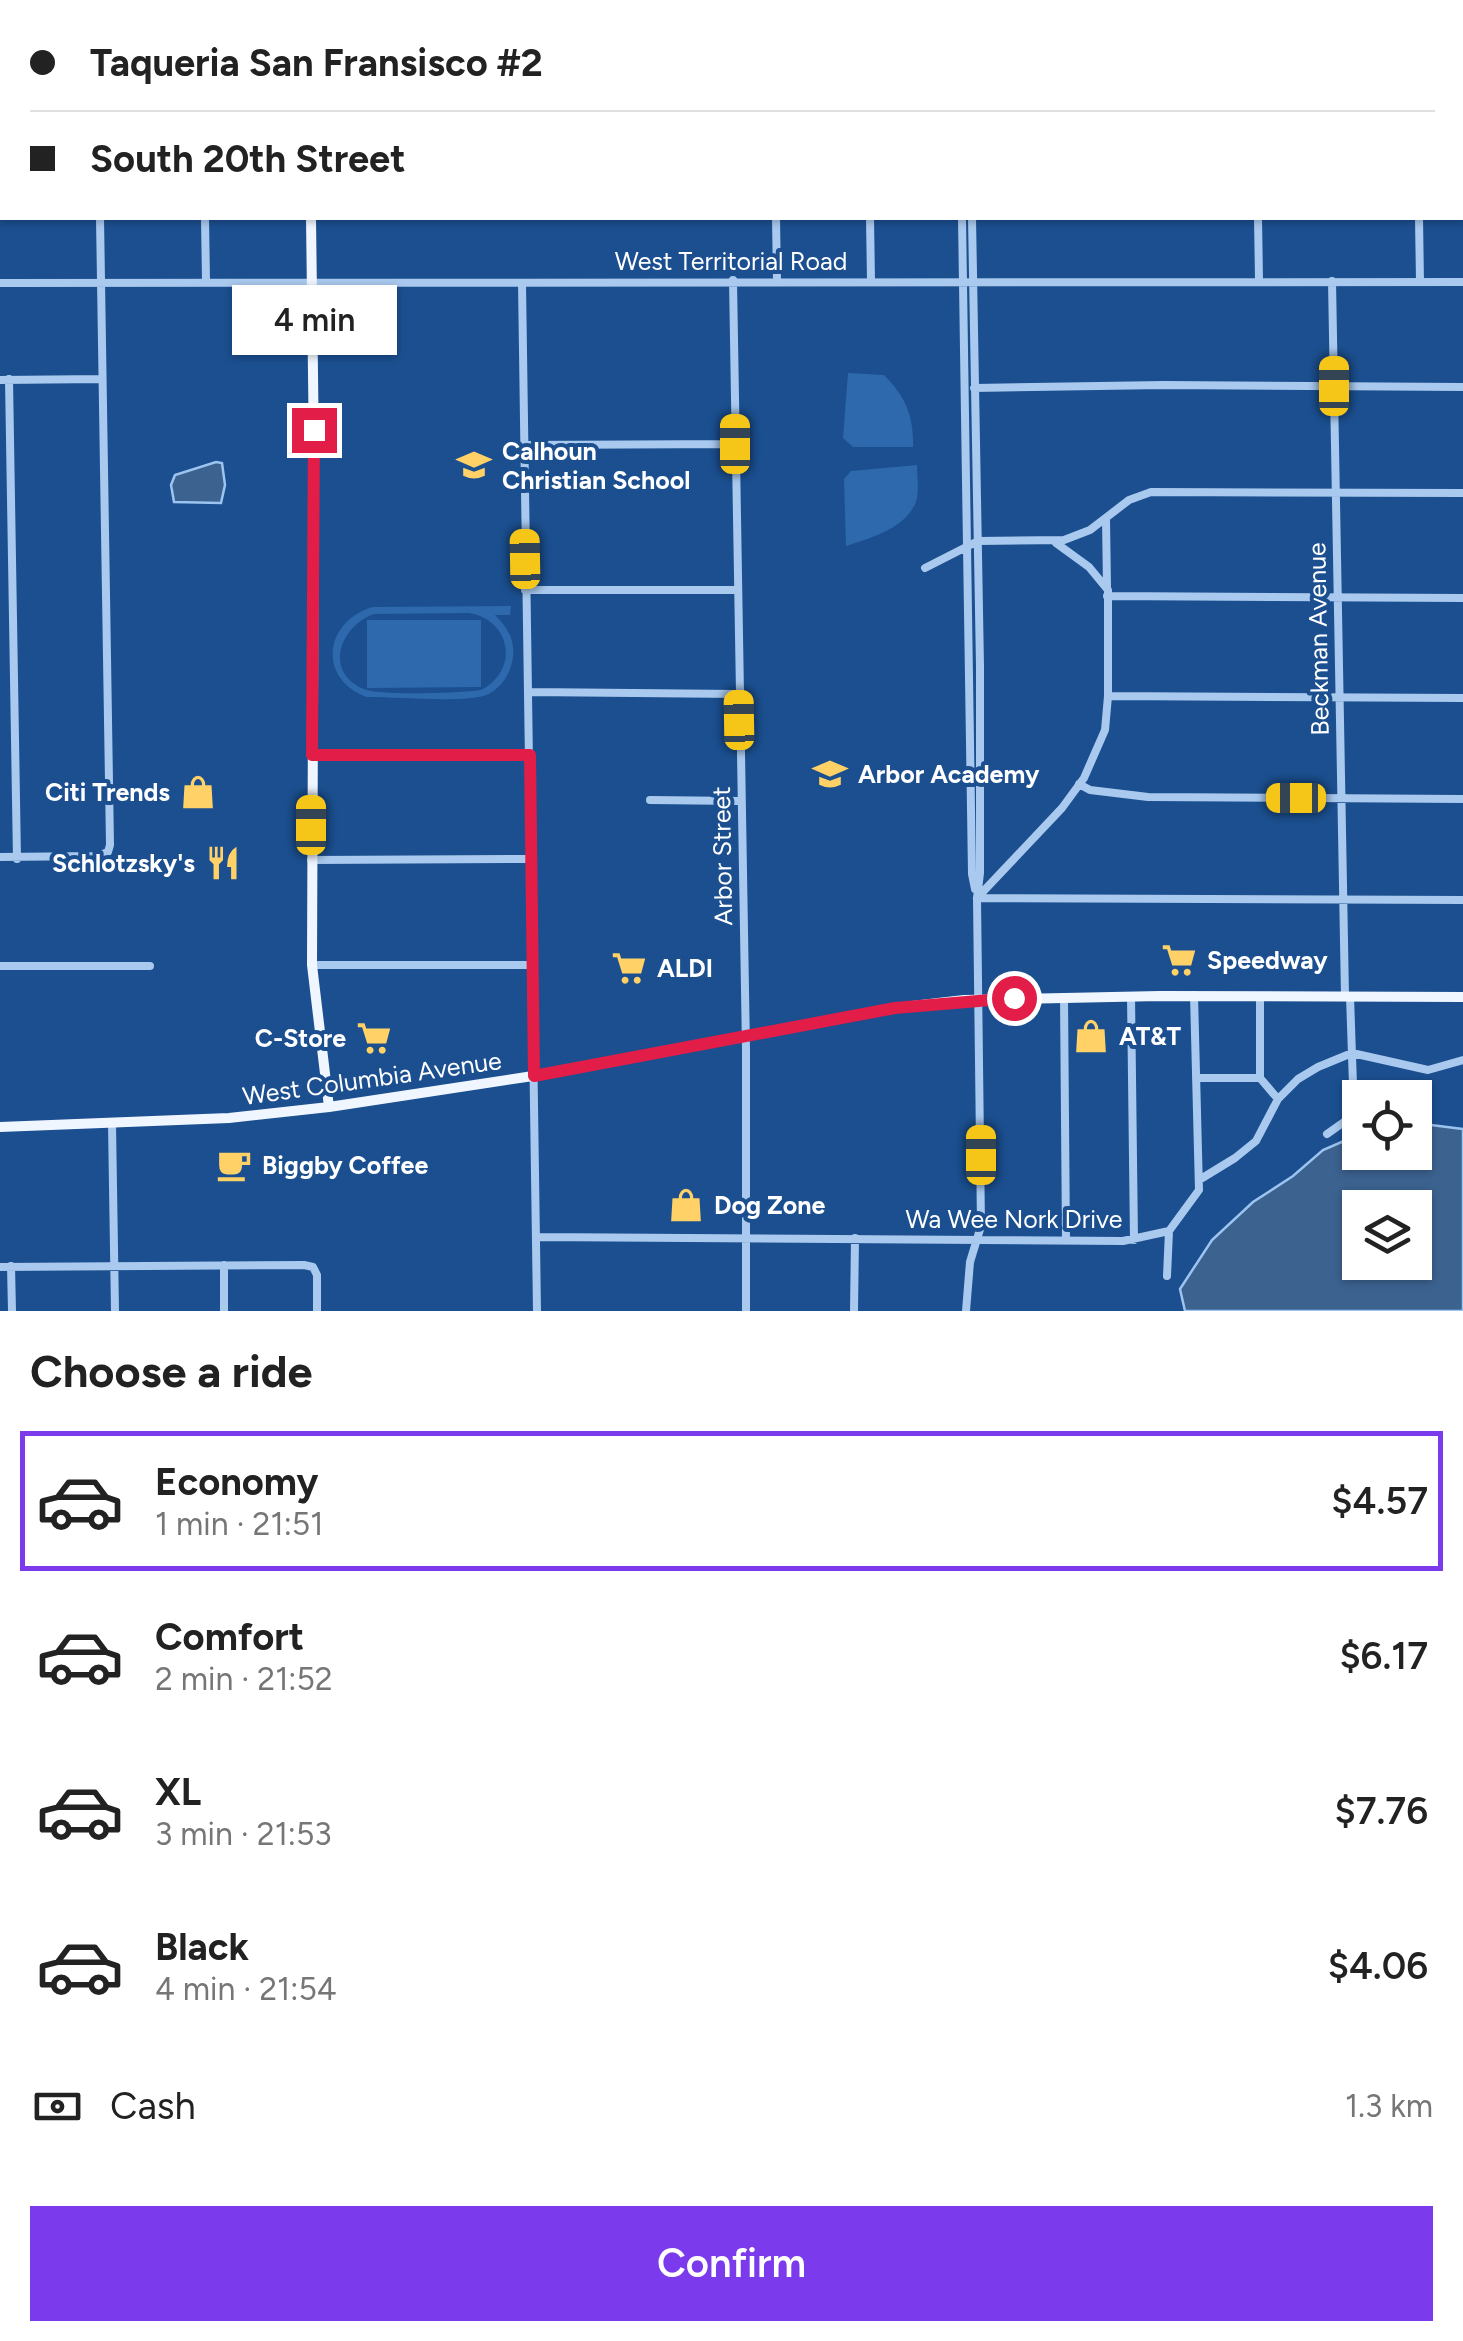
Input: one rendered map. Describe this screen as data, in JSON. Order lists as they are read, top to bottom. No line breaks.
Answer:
{"streets":{"main road":["West Columbia Avenue"],"street":["West Territorial Road","Beckman Avenue","Arbor Street","Wa Wee Nork Drive"]},"crossings":[["West Territorial Road","Beckman Avenue"],["West Territorial Road","Arbor Street"],["Beckman Avenue","West Columbia Avenue"],["Arbor Street","West Columbia Avenue"],["Arbor Street","Wa Wee Nork Drive"]],"places":{"school or university":["Calhoun Christian School","Arbor Academy"],"shop":["Citi Trends","AT&T","Dog Zone"],"restaurant":["Schlotzsky's"],"supermarket":["Speedway","ALDI","C-Store"],"cafe":["Biggby Coffee"]},"page":{"banner":["Taqueria San Fransisco #2","South 20th Street"],"bubble":"4 min","heading":"Choose a ride","list":[{"name":"Economy","note":"1 min · 21:51","value":"$4.57"},{"name":"Comfort","note":"2 min · 21:52","value":"$6.17"},{"name":"XL","note":"3 min · 21:53","value":"$7.76"},{"name":"Black","note":"4 min · 21:54","value":"$4.06"}],"pay":["Cash","1.3 km"],"buttons":"Confirm"}}
